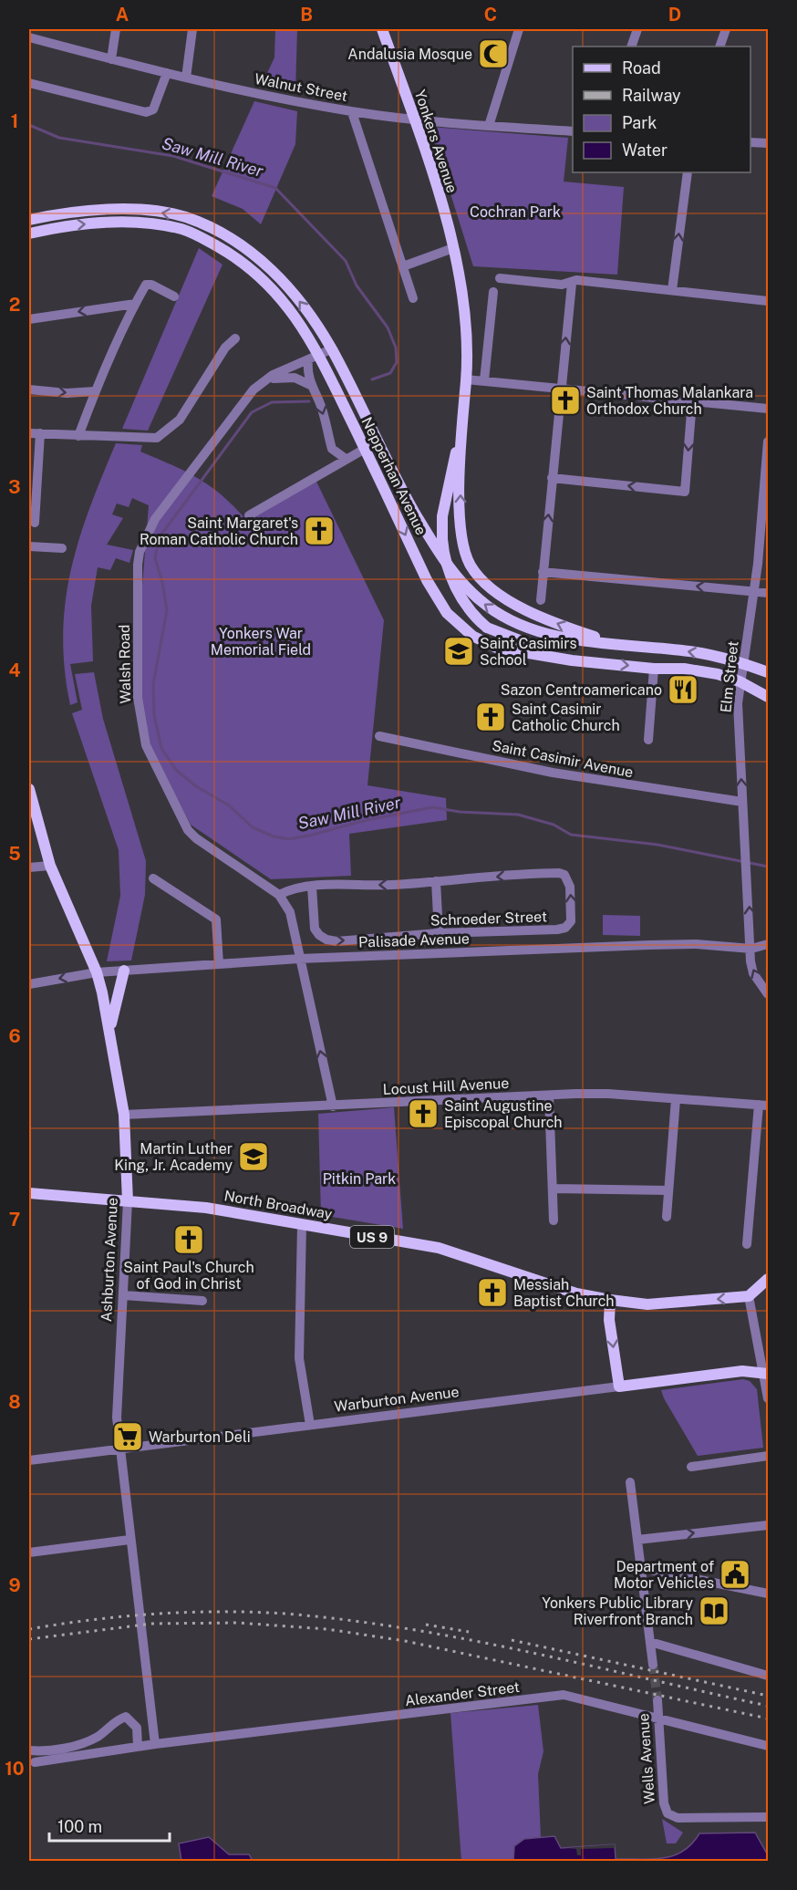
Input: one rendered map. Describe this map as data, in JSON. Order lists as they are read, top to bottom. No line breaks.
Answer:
{"streets":{"main road":["Yonkers Avenue","Nepperhan Avenue","North Broadway","US 9","Ashburton Avenue","Warburton Avenue"],"street":["Walnut Street","Walsh Road","Elm Street","Saint Casimir Avenue","Schroeder Street","Palisade Avenue","Locust Hill Avenue","Alexander Street","Wells Avenue"]},"crossings":[["Walnut Street","Yonkers Avenue"],["Yonkers Avenue","Nepperhan Avenue"],["Nepperhan Avenue","Walsh Road"],["Nepperhan Avenue","Elm Street"],["Walsh Road","Schroeder Street"],["Walsh Road","Palisade Avenue"],["Walsh Road","Locust Hill Avenue"],["Elm Street","Saint Casimir Avenue"],["Elm Street","Palisade Avenue"],["Palisade Avenue","Ashburton Avenue"],["Locust Hill Avenue","Ashburton Avenue"],["North Broadway","Ashburton Avenue"],["Ashburton Avenue","Warburton Avenue"],["Ashburton Avenue","Alexander Street"],["Alexander Street","Wells Avenue"]],"one_way":["Elm Street"],"water":["Saw Mill River"],"parks":["Cochran Park","Yonkers War Memorial Field","Pitkin Park"],"places":{"mosque":["Andalusia Mosque"],"church":["Saint Thomas Malankara Orthodox Church","Saint Margaret's Roman Catholic Church","Saint Casimir Catholic Church","Saint Augustine Episcopal Church","Saint Paul's Church of God in Christ","Messiah Baptist Church"],"school or university":["Saint Casimirs School","Martin Luther King, Jr. Academy"],"restaurant":["Sazon Centroamericano"],"supermarket":["Warburton Deli"],"public building":["Department of Motor Vehicles"],"library":["Yonkers Public Library Riverfront Branch"]},"legend":["Road","Railway","Park","Water"],"scale_bar":"100 m","grid":{"columns":["A","B","C","D"],"rows":["1","2","3","4","5","6","7","8","9","10"]}}
